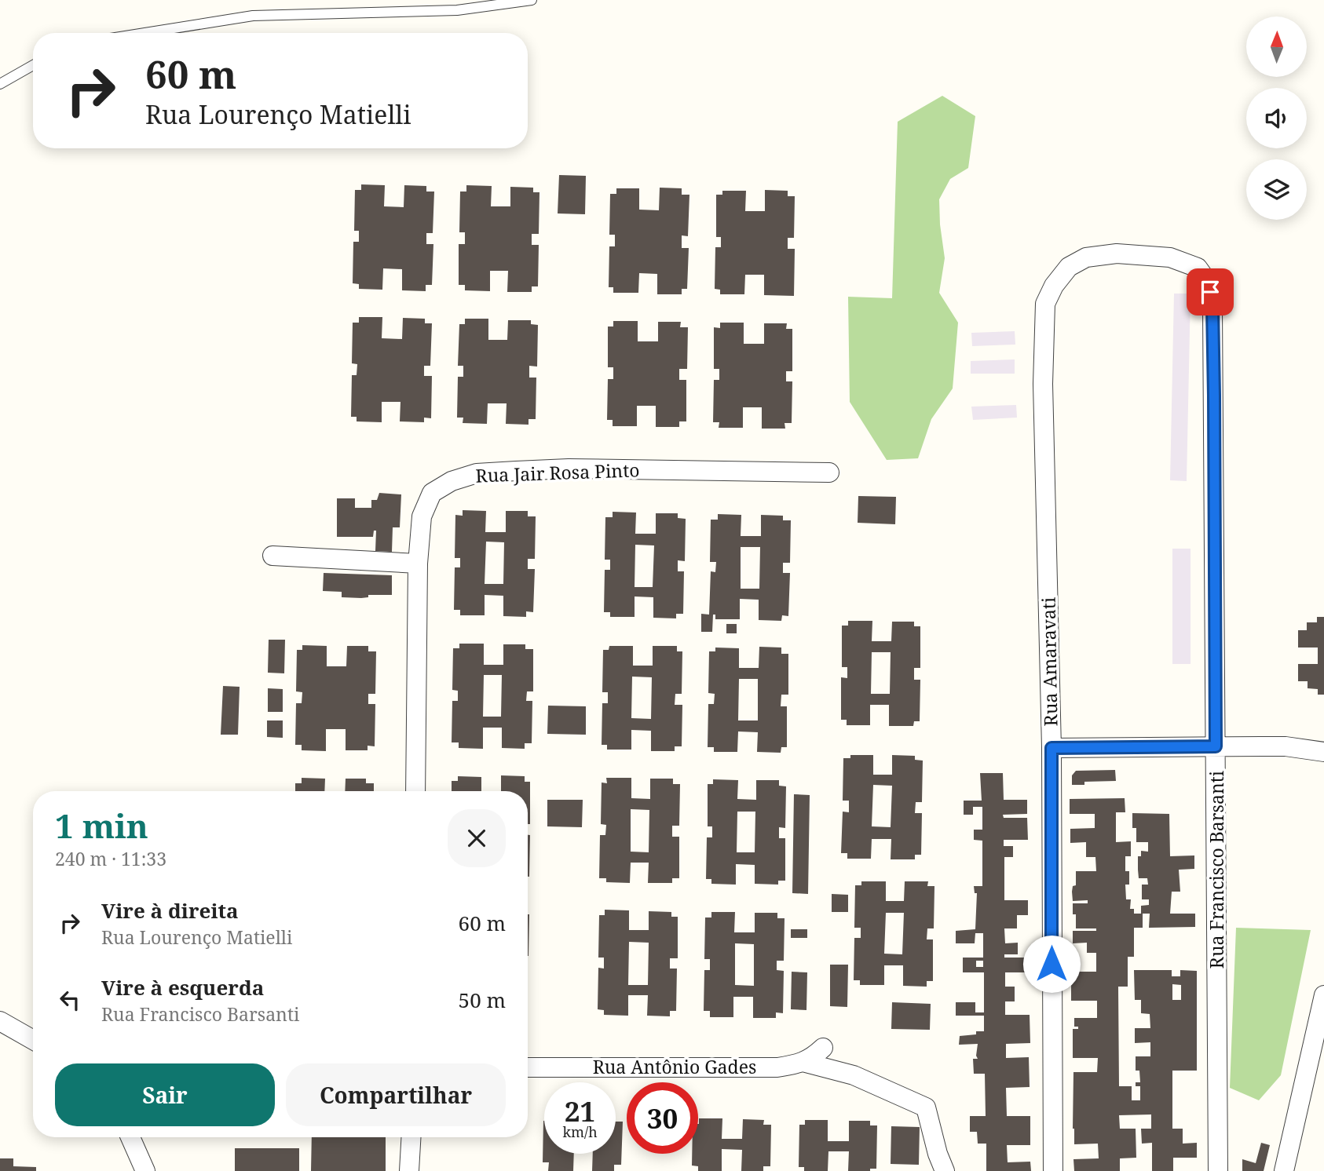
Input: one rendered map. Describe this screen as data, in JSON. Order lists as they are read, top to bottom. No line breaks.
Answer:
{"streets":{"street":["Rua Jair Rosa Pinto","Rua Amaravati","Rua Francisco Barsanti","Rua Antônio Gades"]},"crossings":[["Rua Amaravati","Rua Francisco Barsanti"]],"north":"top","page":{"turn":["60 m","Rua Lourenço Matielli"],"heading":["1 min","240 m · 11:33"],"list":[{"name":"Vire à direita","note":"Rua Lourenço Matielli","value":"60 m"},{"name":"Vire à esquerda","note":"Rua Francisco Barsanti","value":"50 m"}],"buttons":["Sair","Compartilhar"],"speed":"21 km/h","limit":"30"}}
